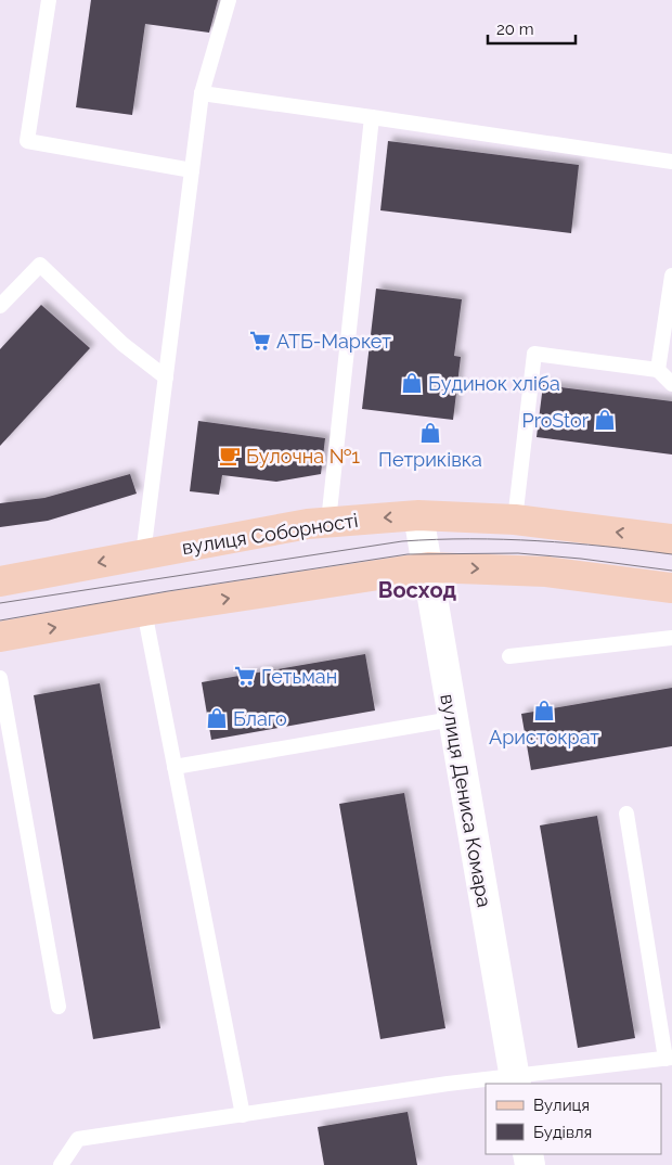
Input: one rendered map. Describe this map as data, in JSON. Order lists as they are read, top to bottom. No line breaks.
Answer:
{"streets":{"main road":["вулиця Соборності"],"street":["вулиця Дениса Комара"]},"crossings":[["вулиця Соборності","вулиця Дениса Комара"]],"districts":["Восход"],"places":{"supermarket":["АТБ-Маркет","Гетьман"],"shop":["Будинок хліба","ProStor","Петриківка","Аристократ","Благо"],"cafe":["Булочна №1"]},"legend":["Вулиця","Будівля"],"scale_bar":"20 m"}
